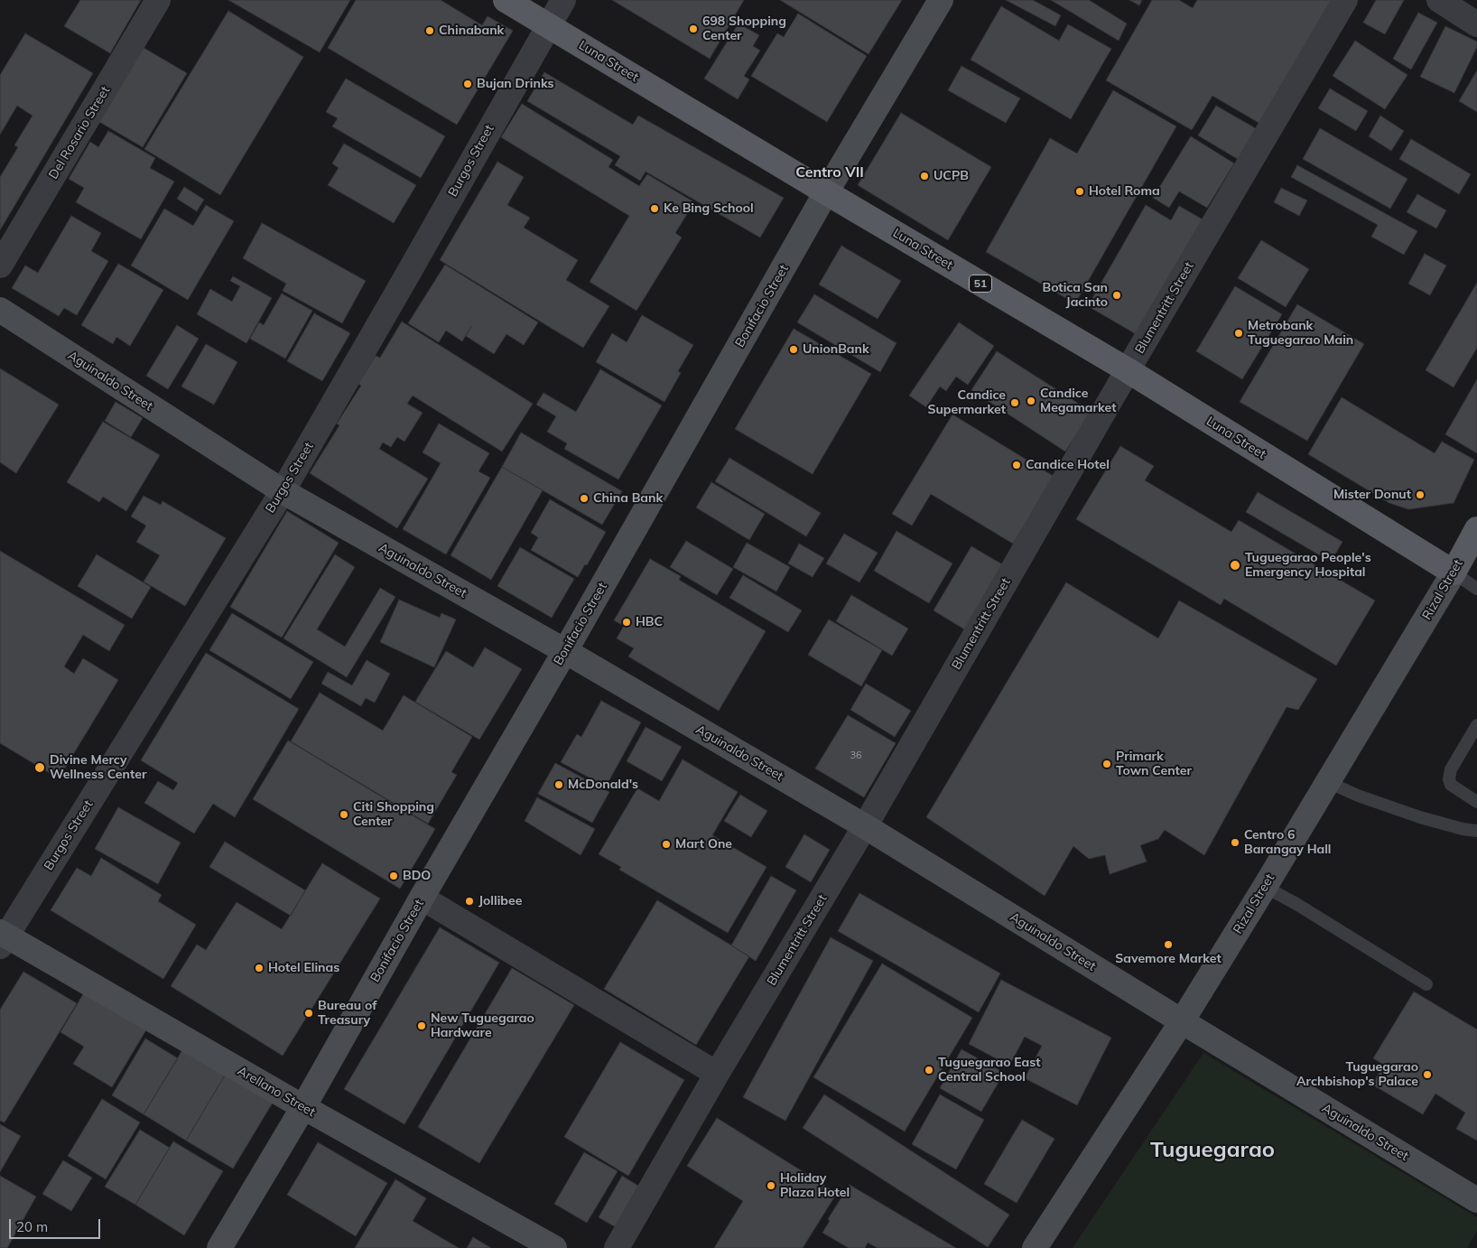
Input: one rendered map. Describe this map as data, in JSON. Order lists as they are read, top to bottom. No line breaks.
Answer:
{"streets":{"main road":["Luna Street","51","Rizal Street"],"street":["Del Rosario Street","Burgos Street","Bonifacio Street","Blumentritt Street","Aguinaldo Street","Arellano Street"]},"crossings":[["Luna Street","Burgos Street"],["Luna Street","Bonifacio Street"],["Luna Street","Blumentritt Street"],["Luna Street","Rizal Street"],["Burgos Street","Aguinaldo Street"],["Burgos Street","Arellano Street"],["Bonifacio Street","Aguinaldo Street"],["Bonifacio Street","Arellano Street"],["Blumentritt Street","Aguinaldo Street"],["Aguinaldo Street","Rizal Street"]],"districts":["Centro VII","Tuguegarao"],"places":["698 Shopping Center","Chinabank","Bujan Drinks","UCPB","Hotel Roma","Ke Bing School","Botica San Jacinto","Metrobank Tuguegarao Main","UnionBank","Candice Megamarket","Candice Supermarket","Candice Hotel","Mister Donut","China Bank","Tuguegarao People's Emergency Hospital","HBC","Primark Town Center","Divine Mercy Wellness Center","McDonald's","Citi Shopping Center","Centro 6 Barangay Hall","Mart One","BDO","Jollibee","Savemore Market","Hotel Elinas","Bureau of Treasury","New Tuguegarao Hardware","Tuguegarao East Central School","Tuguegarao Archbishop's Palace","Holiday Plaza Hotel"],"house_numbers":["36"],"scale_bar":"20 m"}
